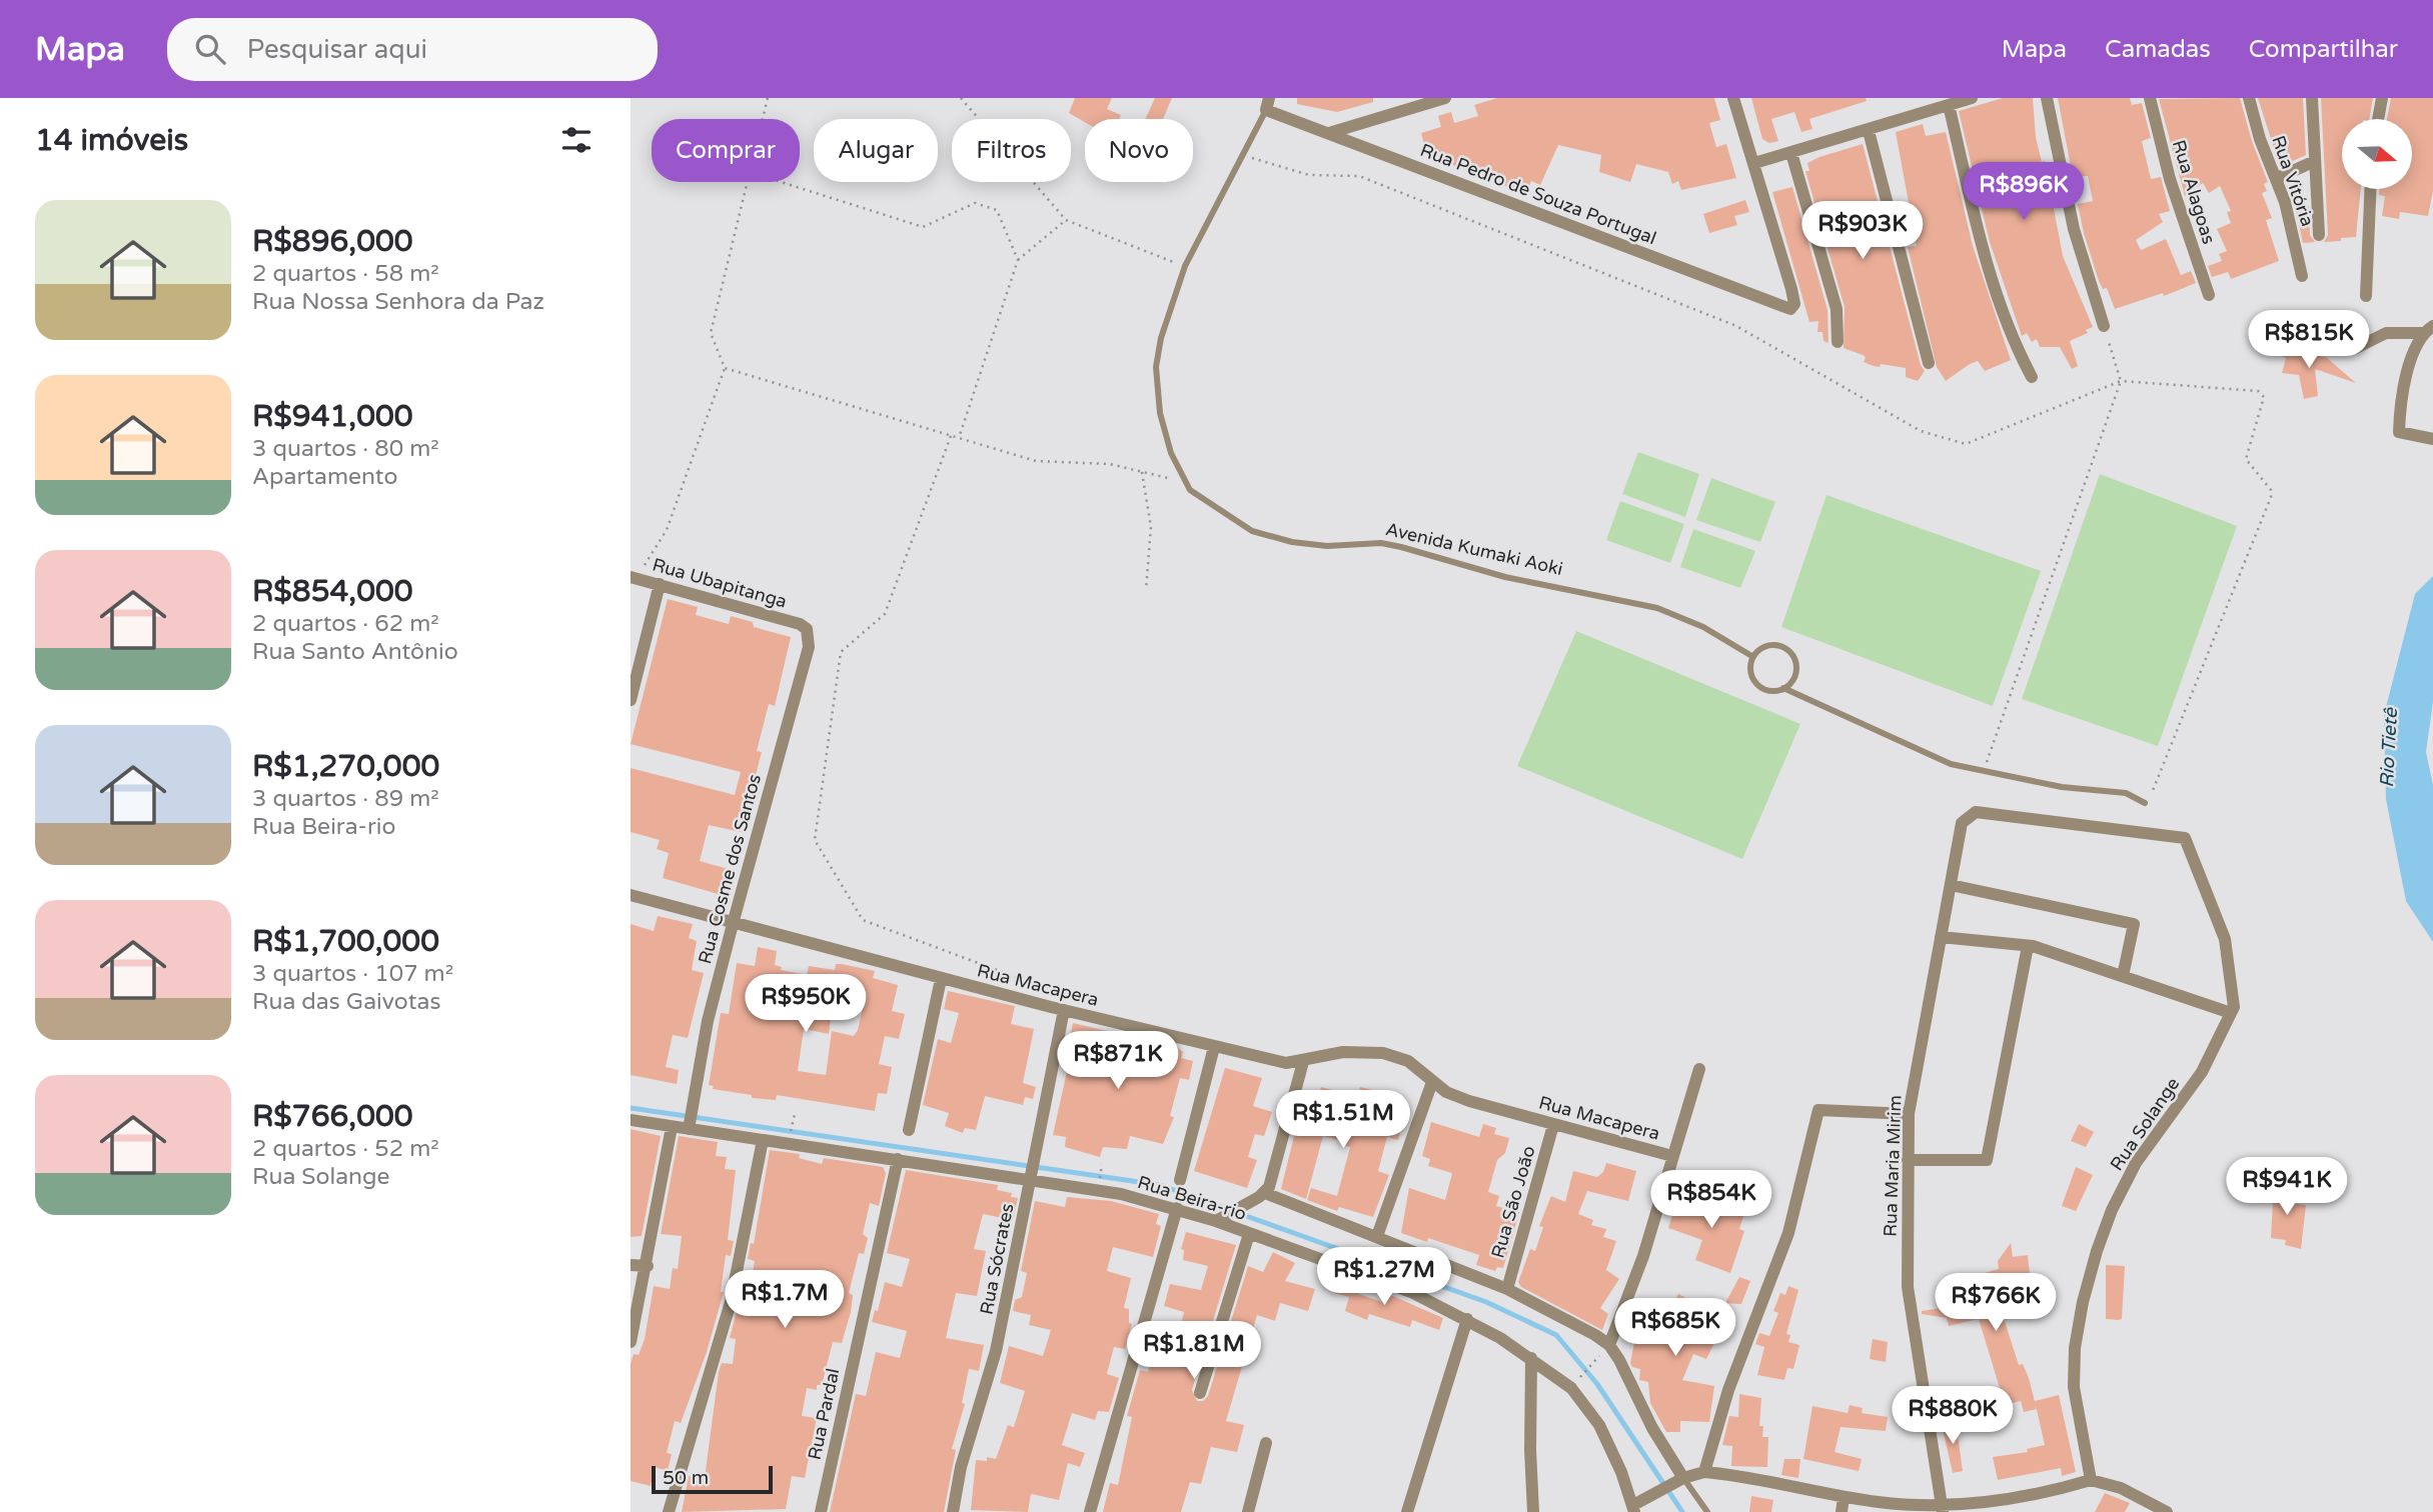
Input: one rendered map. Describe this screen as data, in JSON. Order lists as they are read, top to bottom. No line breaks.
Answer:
{"streets":{"street":["Rua Vitória","Rua Alagoas","Rua Pedro de Souza Portugal","Rua Ubapitanga","Rua Cosme dos Santos","Rua Macapera","Rua Solange","Rua Maria Mirim","Rua Beira-rio","Rua São João","Rua Sócrates","Rua Pardal"],"lane":["Avenida Kumaki Aoki"]},"crossings":[["Rua Pedro de Souza Portugal","Avenida Kumaki Aoki"],["Rua Ubapitanga","Rua Cosme dos Santos"],["Rua Cosme dos Santos","Rua Macapera"],["Rua Cosme dos Santos","Rua Beira-rio"],["Rua Macapera","Rua São João"],["Rua Macapera","Rua Sócrates"],["Rua Solange","Rua Maria Mirim"],["Rua Beira-rio","Rua Sócrates"],["Rua Beira-rio","Rua Pardal"]],"water":["Rio Tietê"],"scale_bar":"50 m","north":"right","page":{"header":"Mapa","search":"Pesquisar aqui","nav":["Mapa","Camadas","Compartilhar"],"heading":"14 imóveis","chip":["Comprar","Alugar","Filtros","Novo"],"price":["R$896K","R$903K","R$815K","R$950K","R$871K","R$1.51M","R$941K","R$854K","R$1.27M","R$1.7M","R$766K","R$685K","R$1.81M","R$880K"],"list":[{"name":"R$896,000","note":"2 quartos · 58 m² · Rua Nossa Senhora da Paz"},{"name":"R$941,000","note":"3 quartos · 80 m² · Apartamento"},{"name":"R$854,000","note":"2 quartos · 62 m² · Rua Santo Antônio"},{"name":"R$1,270,000","note":"3 quartos · 89 m² · Rua Beira-rio"},{"name":"R$1,700,000","note":"3 quartos · 107 m² · Rua das Gaivotas"},{"name":"R$766,000","note":"2 quartos · 52 m² · Rua Solange"}],"scale":"50 m"}}
